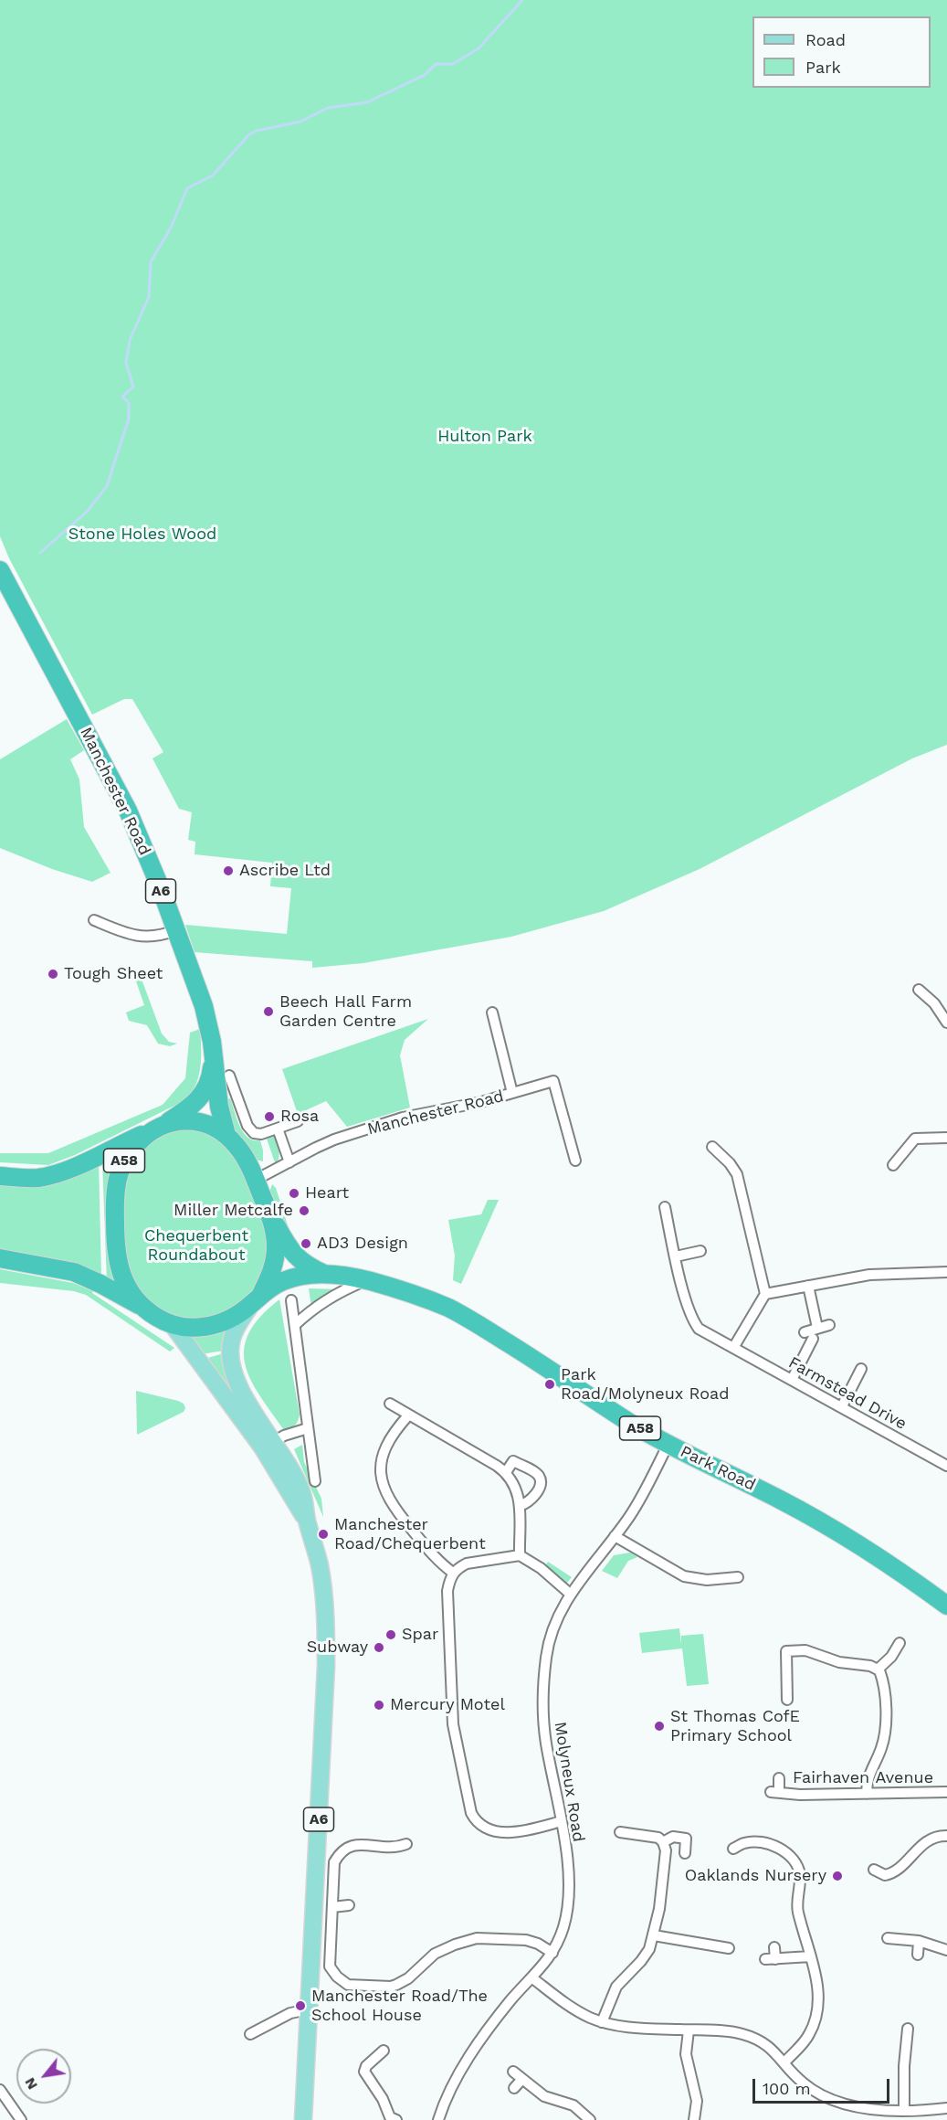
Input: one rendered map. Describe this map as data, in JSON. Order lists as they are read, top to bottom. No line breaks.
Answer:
{"streets":{"highway":["Manchester Road","A6","A58","Park Road"],"street":["Farmstead Drive","Fairhaven Avenue","Molyneux Road"]},"crossings":[["Manchester Road","A6"],["Manchester Road","A58"],["Manchester Road","Park Road"],["A6","A58"],["A6","Park Road"],["A58","Park Road"],["Park Road","Molyneux Road"]],"parks":["Hulton Park","Stone Holes Wood","Chequerbent Roundabout"],"places":["Ascribe Ltd","Tough Sheet","Beech Hall Farm Garden Centre","Rosa","Heart","Miller Metcalfe","AD3 Design","Park Road/Molyneux Road","Manchester Road/Chequerbent","Spar","Subway","Mercury Motel","St Thomas CofE Primary School","Oaklands Nursery","Manchester Road/The School House"],"legend":["Road","Park"],"scale_bar":"100 m","north":"bottom left"}
